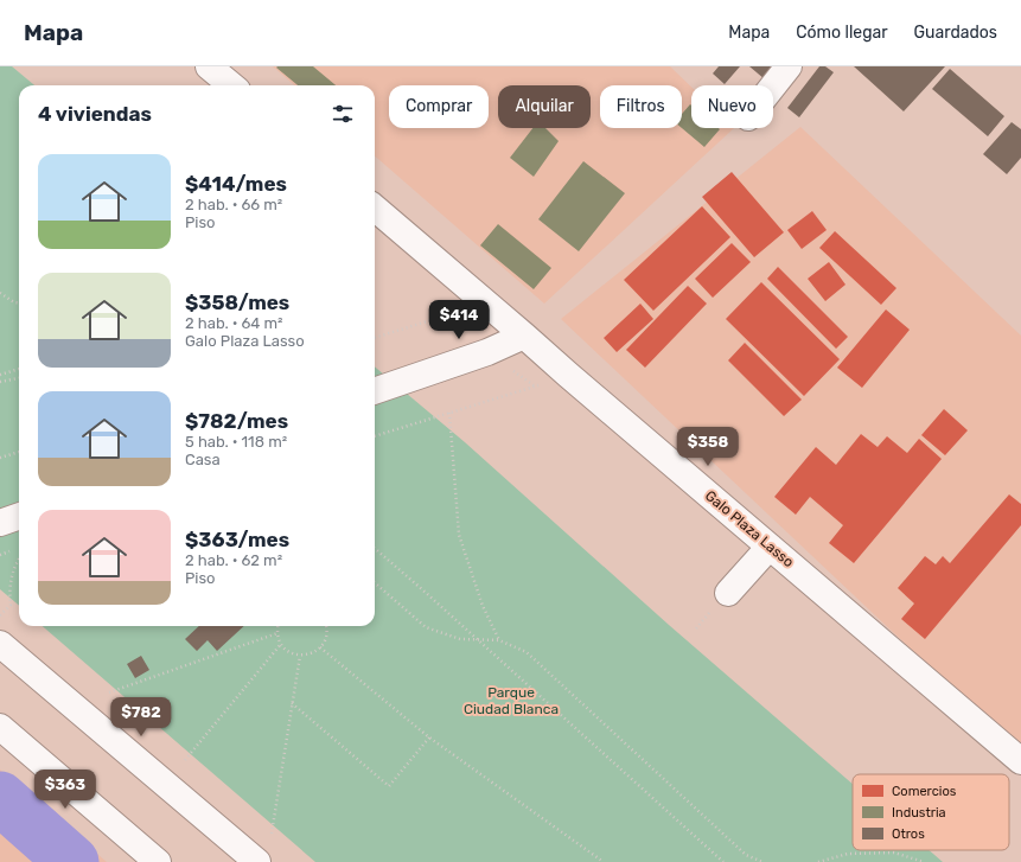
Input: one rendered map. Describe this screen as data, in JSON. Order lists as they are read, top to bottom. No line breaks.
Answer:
{"streets":{"street":["Galo Plaza Lasso"]},"parks":["Parque Ciudad Blanca"],"legend":["Comercios","Industria","Otros"],"page":{"header":"Mapa","nav":["Mapa","Cómo llegar","Guardados"],"chip":["Comprar","Alquilar","Filtros","Nuevo"],"heading":"4 viviendas","list":[{"name":"$414/mes","note":"2 hab. · 66 m² · Piso"},{"name":"$358/mes","note":"2 hab. · 64 m² · Galo Plaza Lasso"},{"name":"$782/mes","note":"5 hab. · 118 m² · Casa"},{"name":"$363/mes","note":"2 hab. · 62 m² · Piso"}],"price":["$414","$358","$782","$363"]}}
